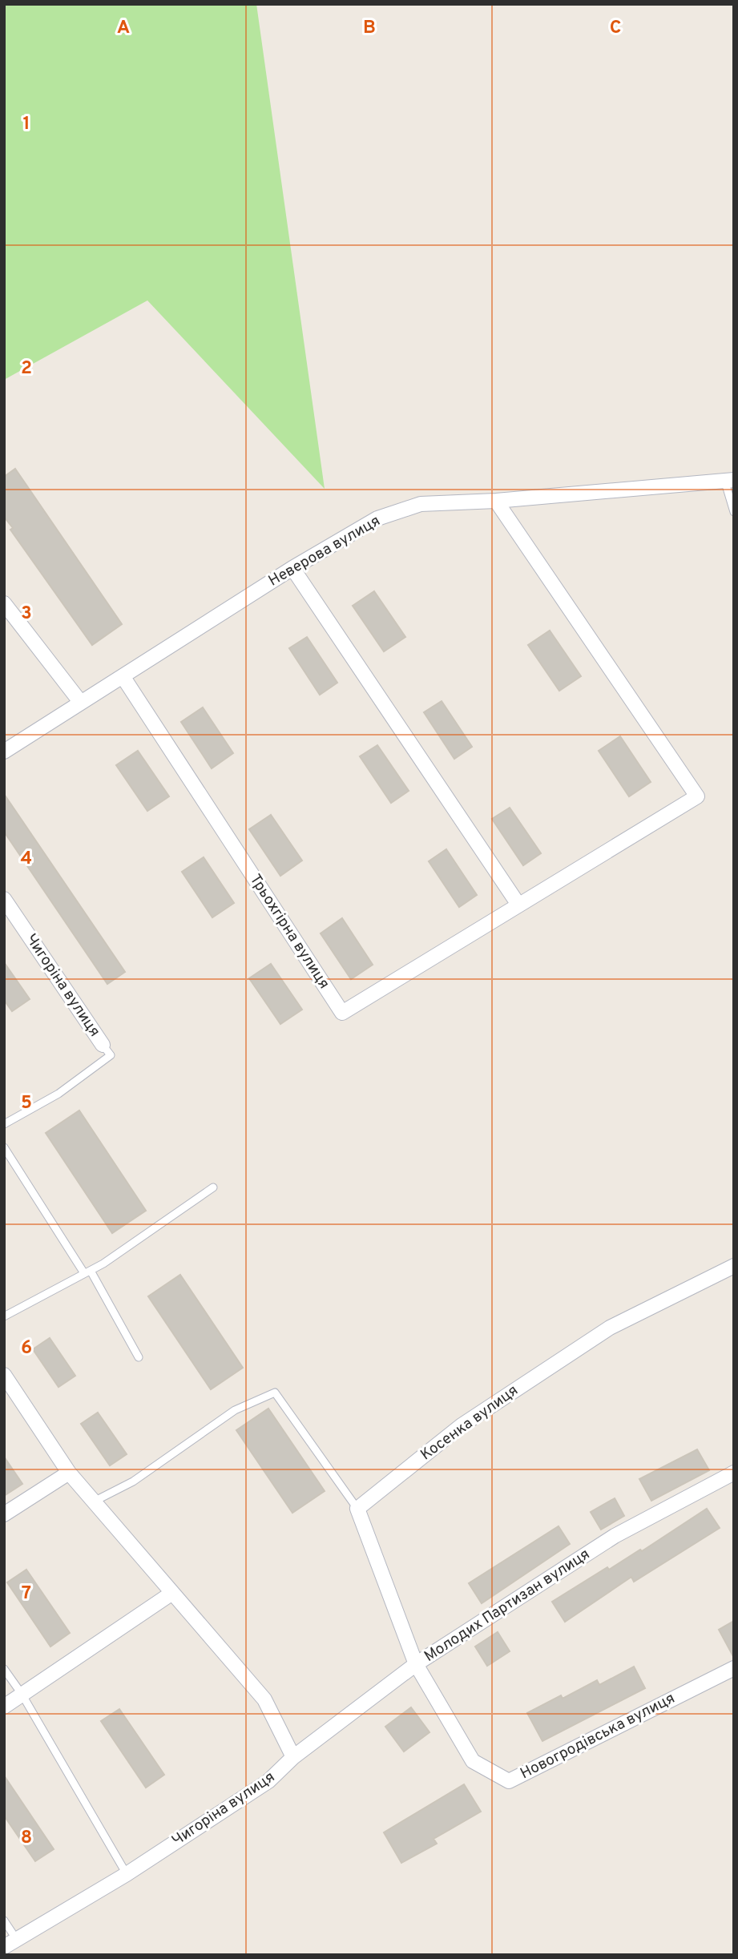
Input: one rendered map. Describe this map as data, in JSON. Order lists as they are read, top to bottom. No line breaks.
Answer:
{"streets":{"street":["Неверова вулиця","Трьохгірна вулиця","Чигоріна вулиця","Косенка вулиця","Молодих Партизан вулиця","Новогродівська вулиця"]},"crossings":[["Неверова вулиця","Трьохгірна вулиця"],["Чигоріна вулиця","Молодих Партизан вулиця"],["Молодих Партизан вулиця","Новогродівська вулиця"]],"grid":{"columns":["A","B","C"],"rows":["1","2","3","4","5","6","7","8"]}}
